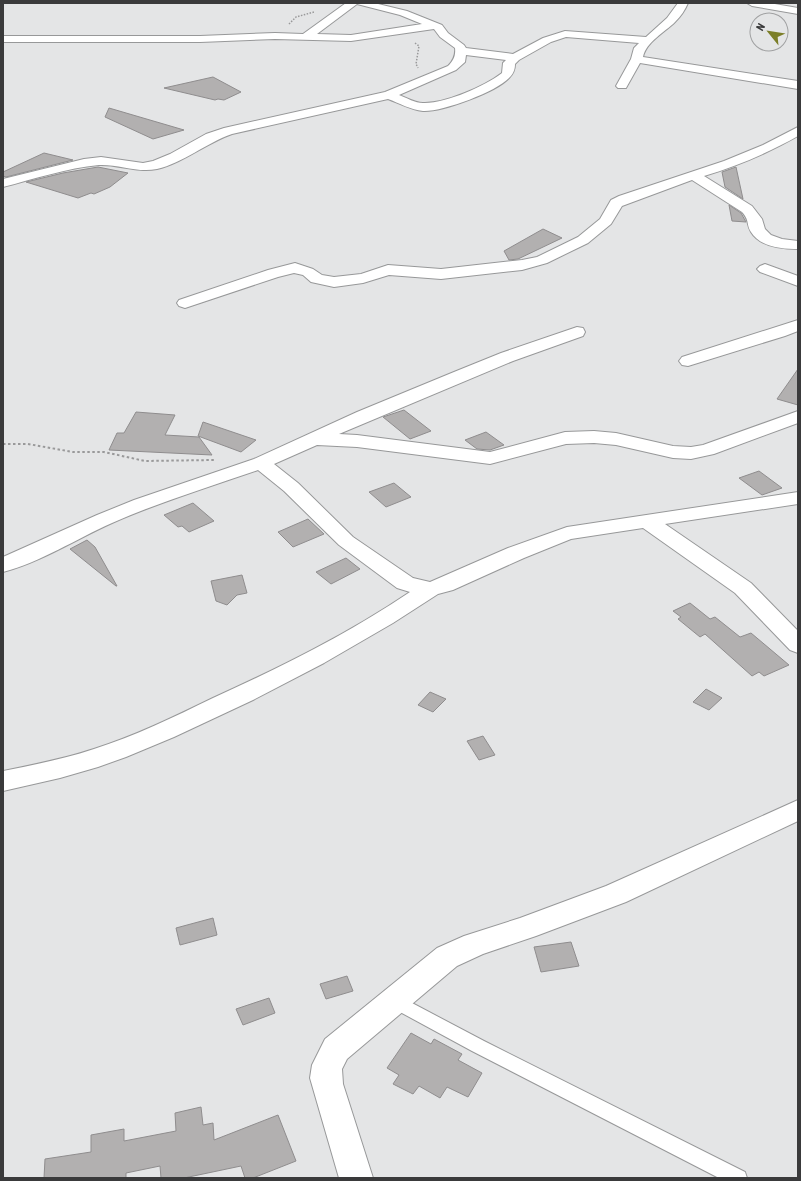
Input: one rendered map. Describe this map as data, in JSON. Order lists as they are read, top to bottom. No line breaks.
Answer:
{"north":"top left"}
